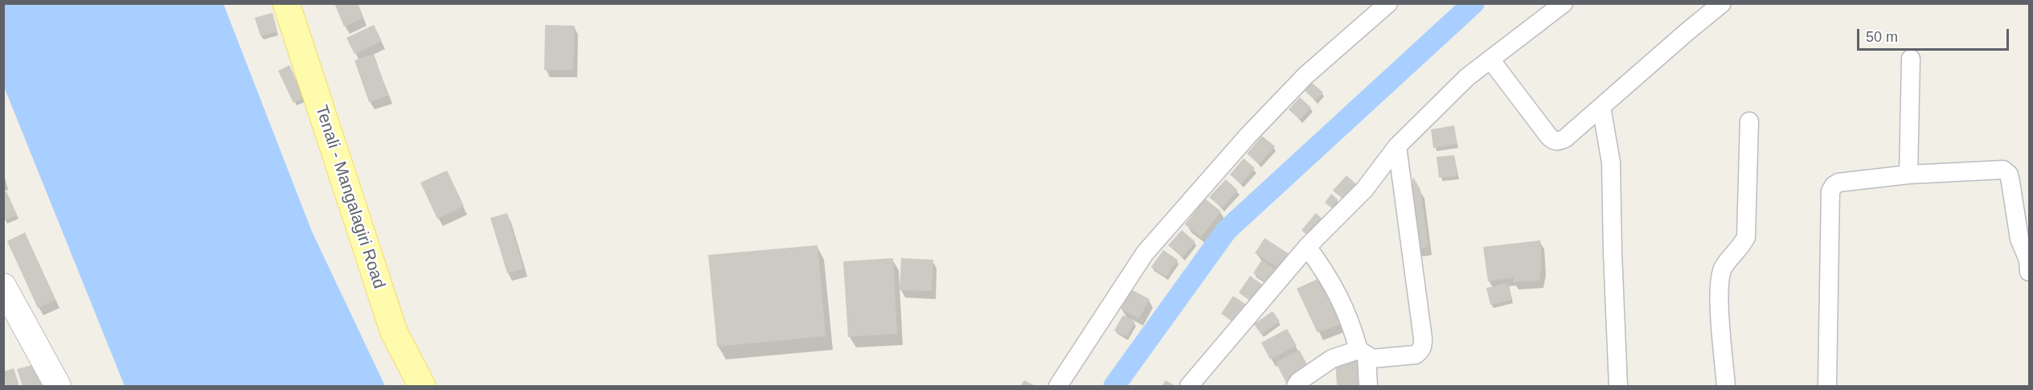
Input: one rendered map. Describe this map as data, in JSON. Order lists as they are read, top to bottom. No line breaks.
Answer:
{"streets":{"main road":["Tenali - Mangalagiri Road"]},"scale_bar":"50 m"}
